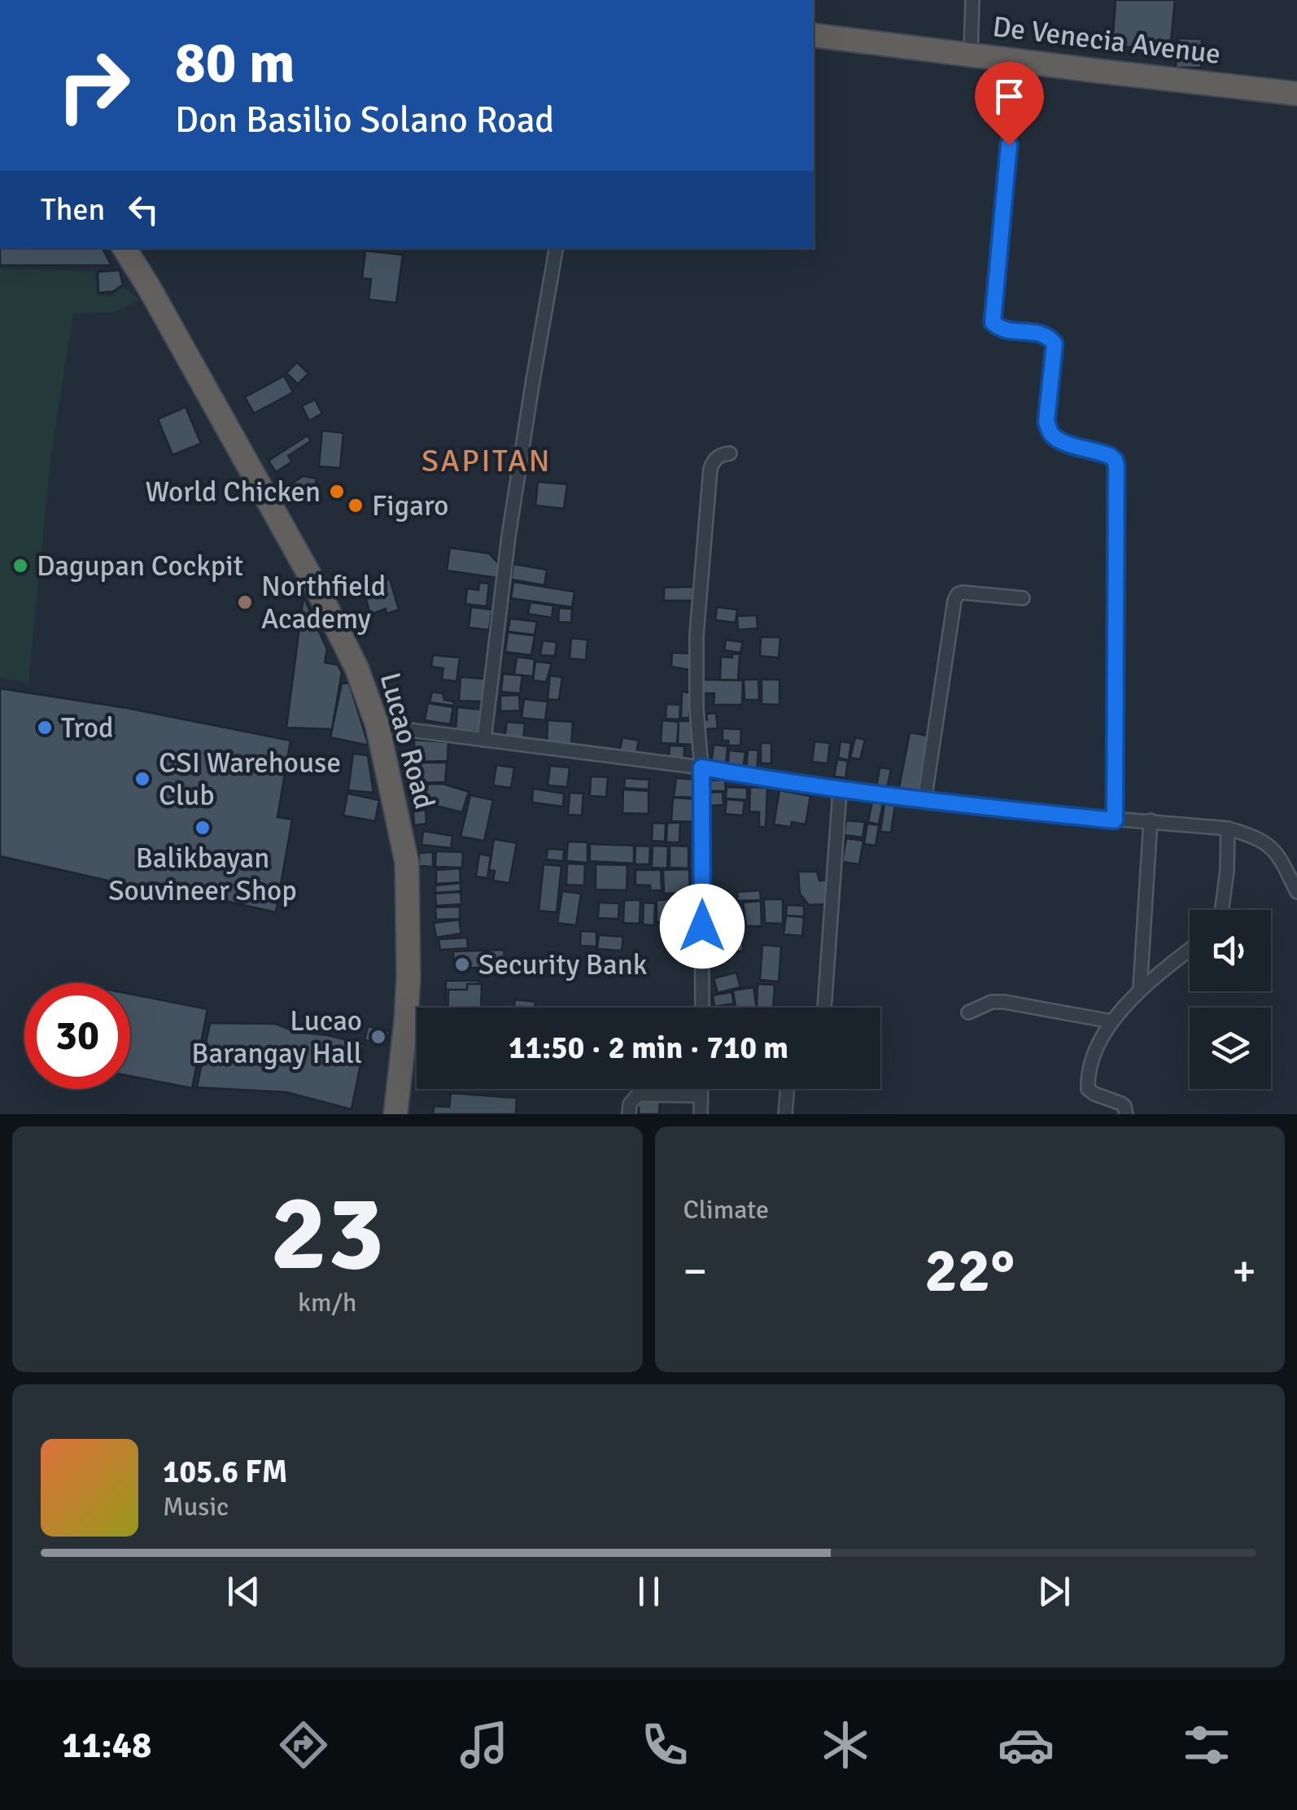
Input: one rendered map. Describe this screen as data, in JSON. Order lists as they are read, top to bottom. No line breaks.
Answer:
{"streets":{"highway":["De Venecia Avenue","Lucao Road"]},"districts":["SAPITAN"],"places":["World Chicken","Figaro","Dagupan Cockpit","Northfield Academy","Trod","CSI Warehouse Club","Balikbayan Souvineer Shop","Security Bank","Lucao Barangay Hall"],"page":{"turn":["80 m","Don Basilio Solano Road"],"then":"Then","limit":"30","trip":"11:50 · 2 min · 710 m","tile":[["23","km/h"],"Climate"],"heat":["−","22°","+"],"song":["105.6 FM","Music"],"tabs":"11:48"}}
